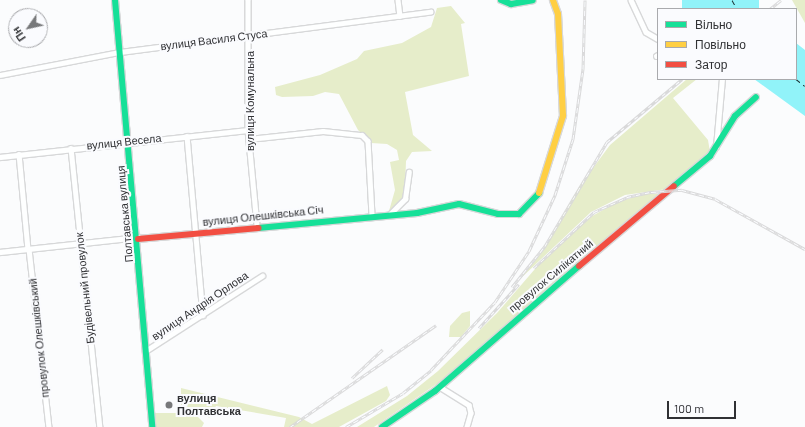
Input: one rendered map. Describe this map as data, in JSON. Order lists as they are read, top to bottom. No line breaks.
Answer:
{"streets":{"street":["вулиця Василя Стуса","вулиця Комунальна","вулиця Весела","Полтавська вулиця","вулиця Олешківська Січ","провулок Силікатний","Будівельний провулок","вулиця Андрія Орлова","провулок Олешківський"]},"crossings":[["вулиця Василя Стуса","вулиця Комунальна"],["вулиця Василя Стуса","Полтавська вулиця"],["вулиця Комунальна","вулиця Весела"],["вулиця Комунальна","вулиця Олешківська Січ"],["вулиця Весела","Полтавська вулиця"],["вулиця Весела","Будівельний провулок"],["вулиця Весела","провулок Олешківський"],["Полтавська вулиця","вулиця Олешківська Січ"],["Полтавська вулиця","вулиця Андрія Орлова"],["вулиця Олешківська Січ","Будівельний провулок"],["вулиця Олешківська Січ","провулок Олешківський"]],"places":["вулиця Полтавська"],"legend":["Вільно","Повільно","Затор"],"scale_bar":"100 m","north":"bottom left"}
